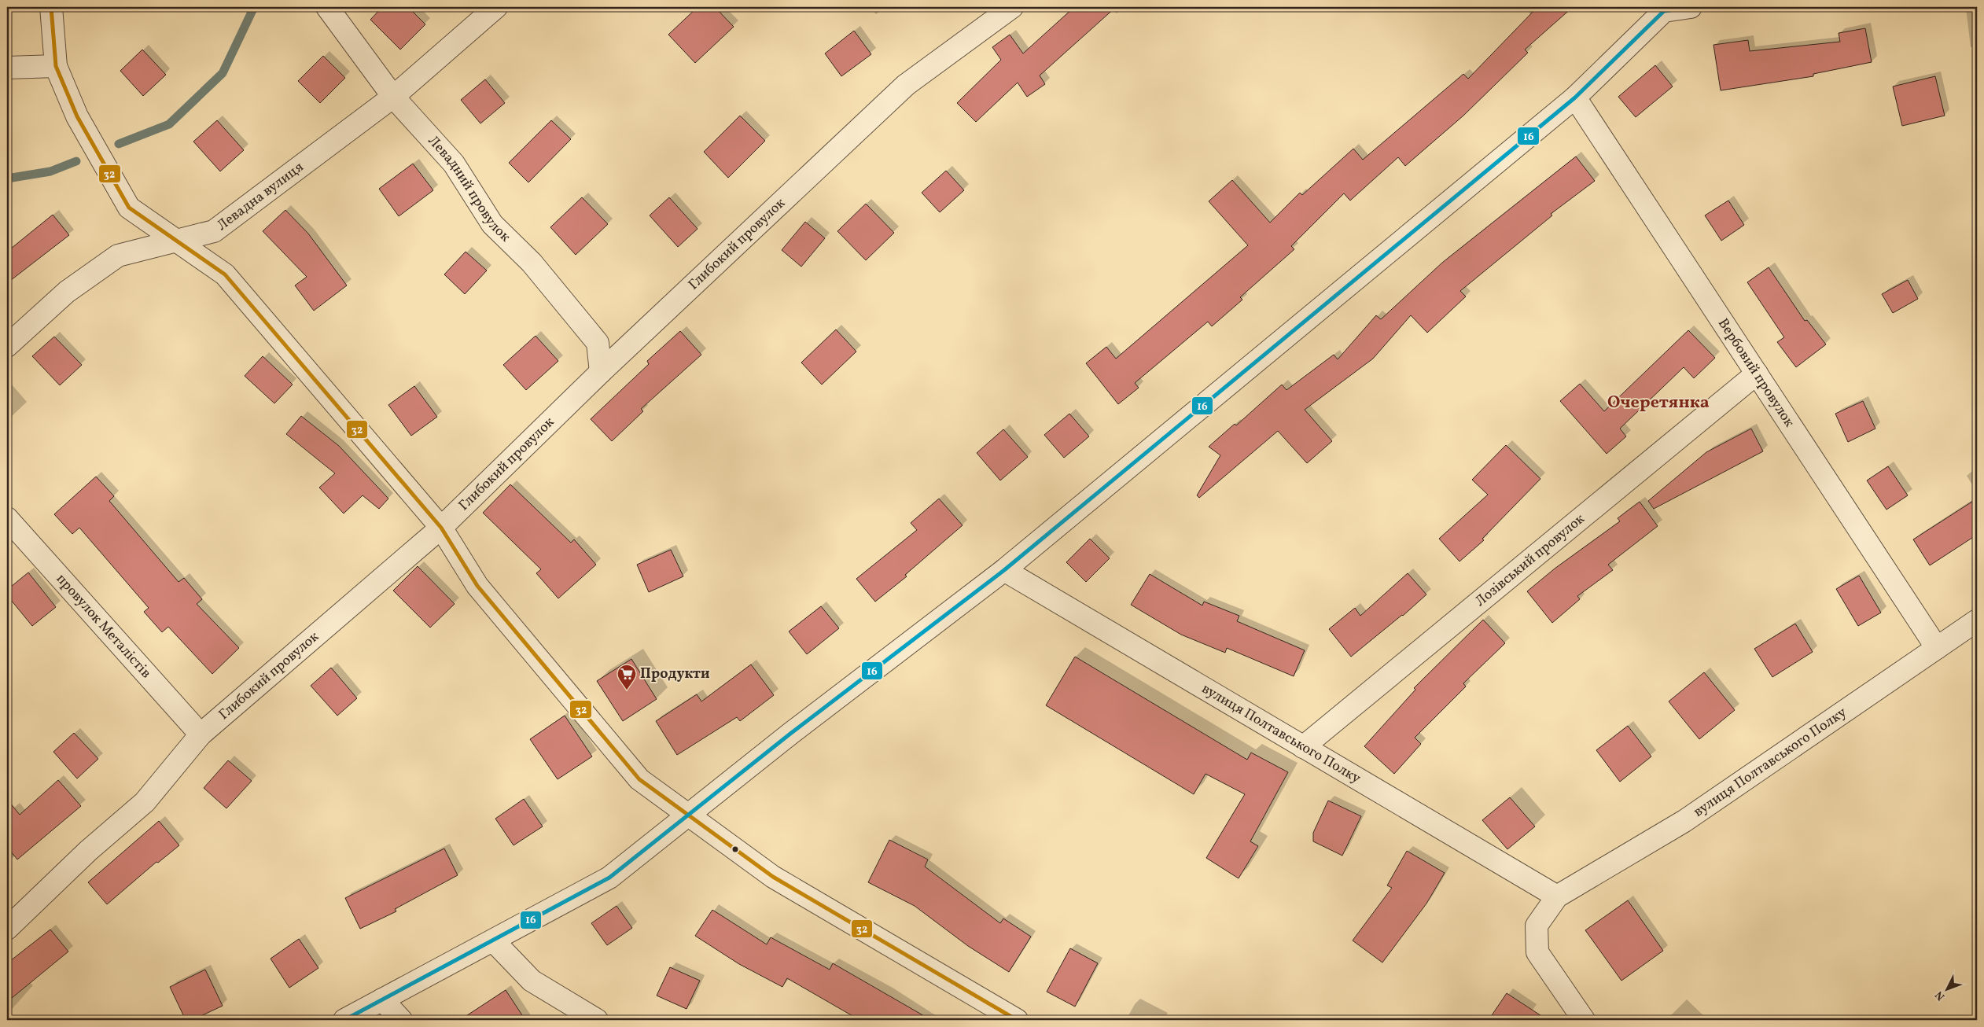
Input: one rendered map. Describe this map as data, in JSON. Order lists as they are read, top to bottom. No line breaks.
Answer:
{"streets":{"street":["Левадний провулок","Левадна вулиця","Глибокий провулок","Вербовий провулок","Лозівський провулок","провулок Металістів","вулиця Полтавського Полку"]},"crossings":[["Левадний провулок","Левадна вулиця"],["Левадний провулок","Глибокий провулок"],["Глибокий провулок","провулок Металістів"],["Вербовий провулок","Лозівський провулок"],["Вербовий провулок","вулиця Полтавського Полку"],["Лозівський провулок","вулиця Полтавського Полку"]],"districts":["Очеретянка"],"places":{"supermarket":["Продукти"]},"lines":["transit line 32","transit line 16"],"north":"bottom left"}
